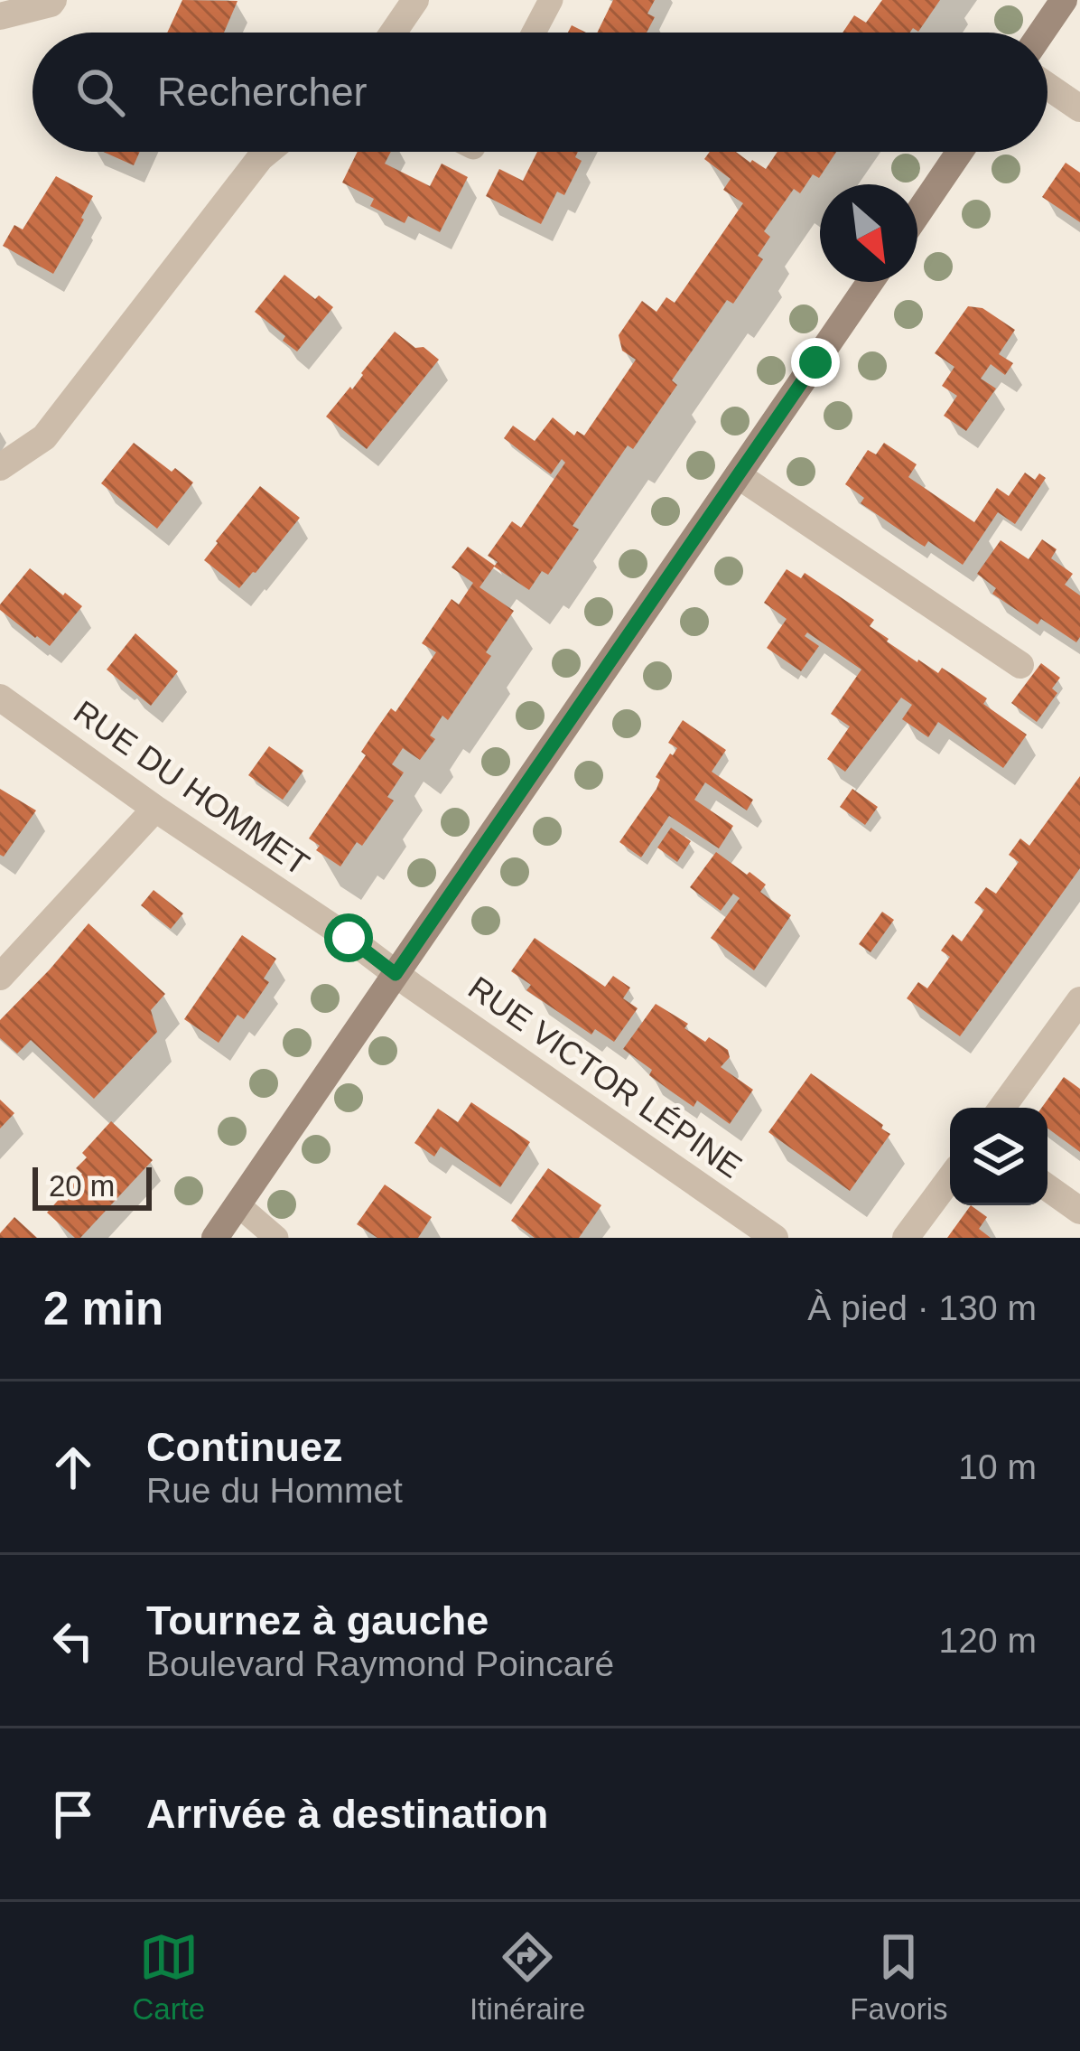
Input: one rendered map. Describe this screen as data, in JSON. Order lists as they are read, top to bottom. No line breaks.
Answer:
{"streets":{"street":["RUE DU HOMMET","RUE VICTOR LÉPINE"]},"crossings":[["RUE DU HOMMET","RUE VICTOR LÉPINE"]],"scale_bar":"20 m","north":"bottom right","page":{"search":"Rechercher","scale":"20 m","heading":["2 min","À pied · 130 m"],"list":[["Continuez","Rue du Hommet","10 m"],["Tournez à gauche","Boulevard Raymond Poincaré","120 m"],"Arrivée à destination"],"nav":["Carte","Itinéraire","Favoris"]}}
